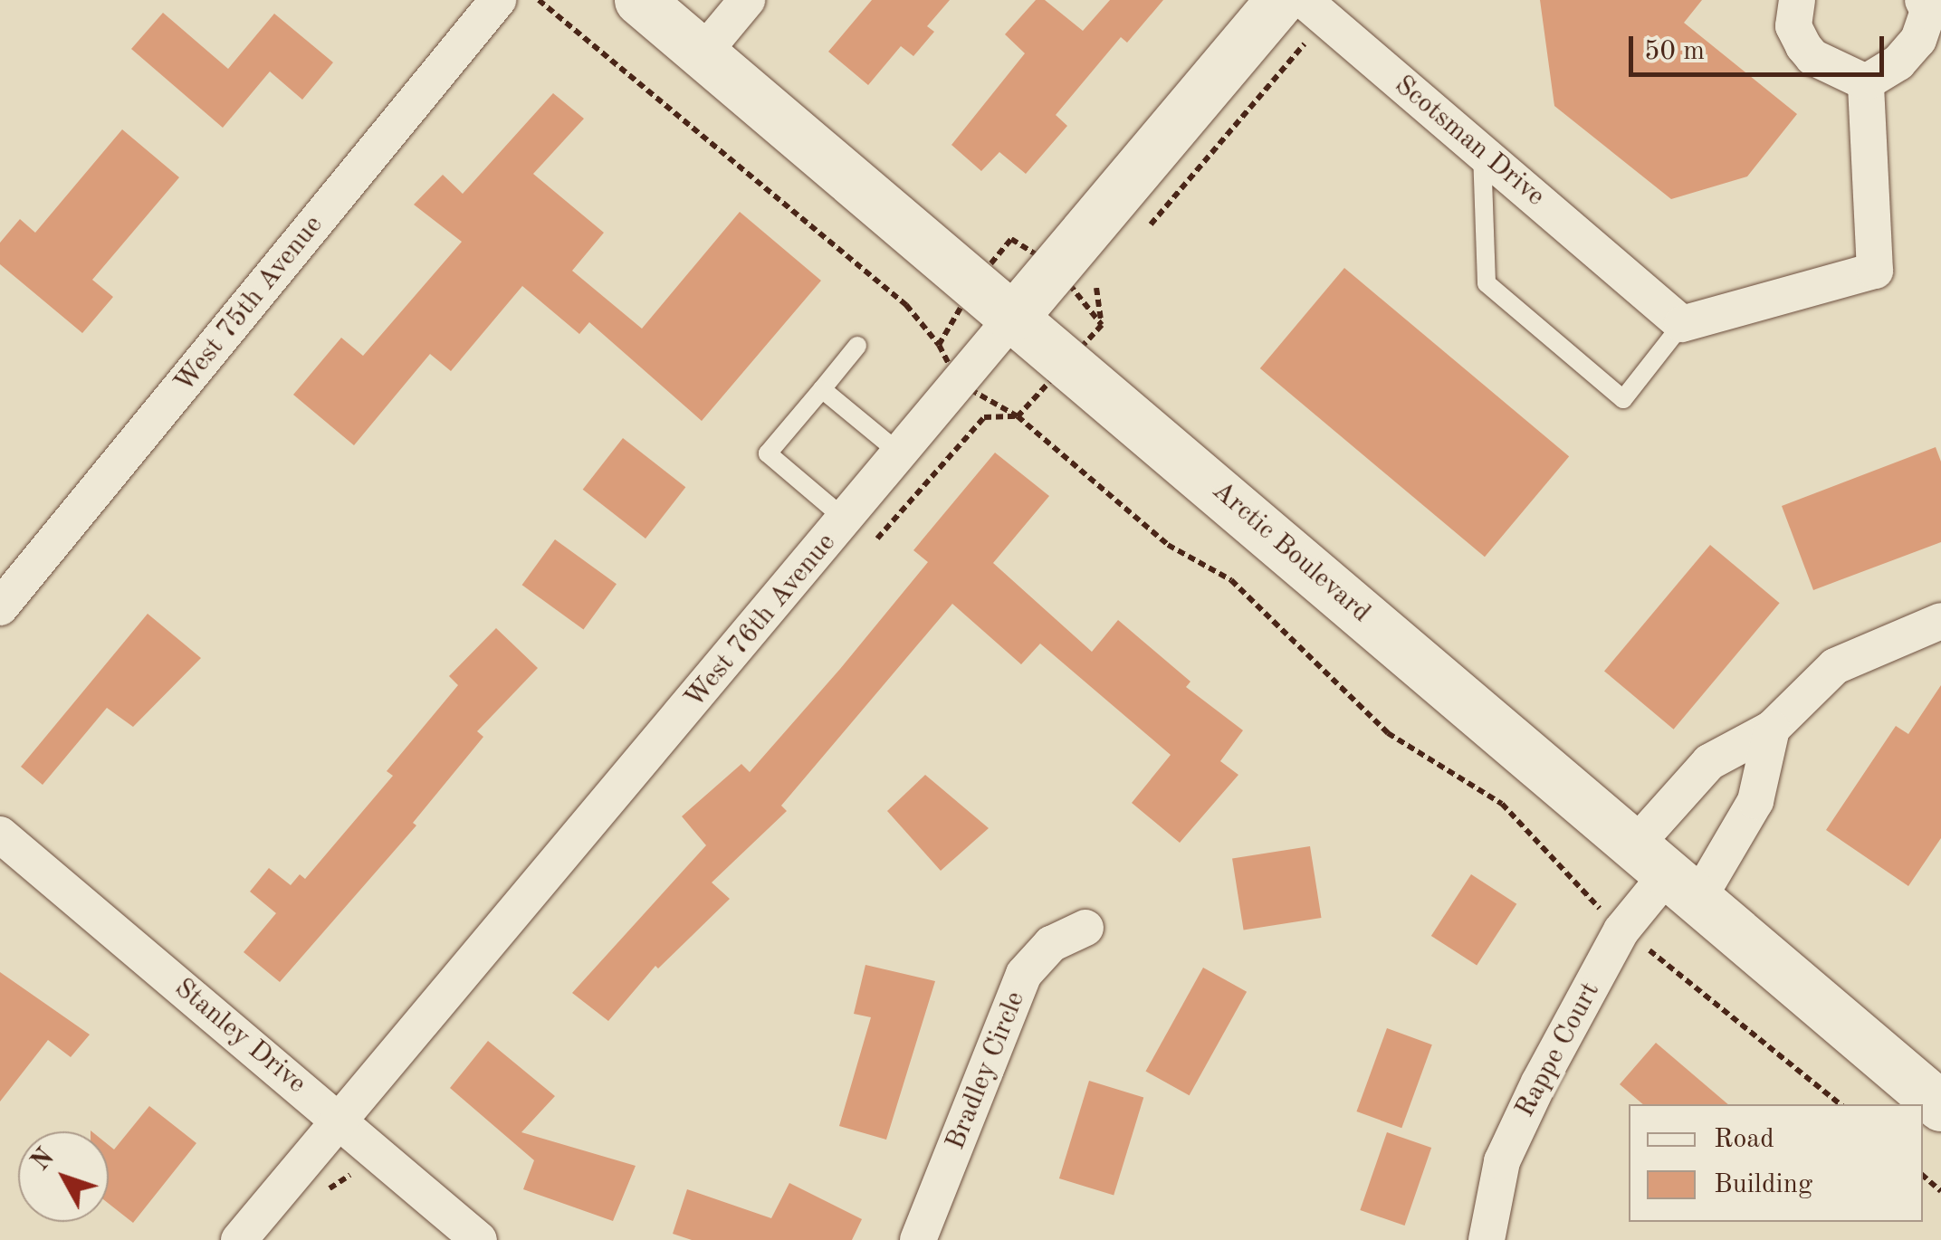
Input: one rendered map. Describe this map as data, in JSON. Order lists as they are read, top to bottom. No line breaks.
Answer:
{"streets":{"main road":["Arctic Boulevard","West 76th Avenue"],"street":["Scotsman Drive","West 75th Avenue","Stanley Drive","Rappe Court","Bradley Circle"]},"crossings":[["Scotsman Drive","West 76th Avenue"],["Arctic Boulevard","West 76th Avenue"],["Arctic Boulevard","Rappe Court"],["West 76th Avenue","Stanley Drive"]],"legend":["Road","Building"],"scale_bar":"50 m","north":"top left"}
